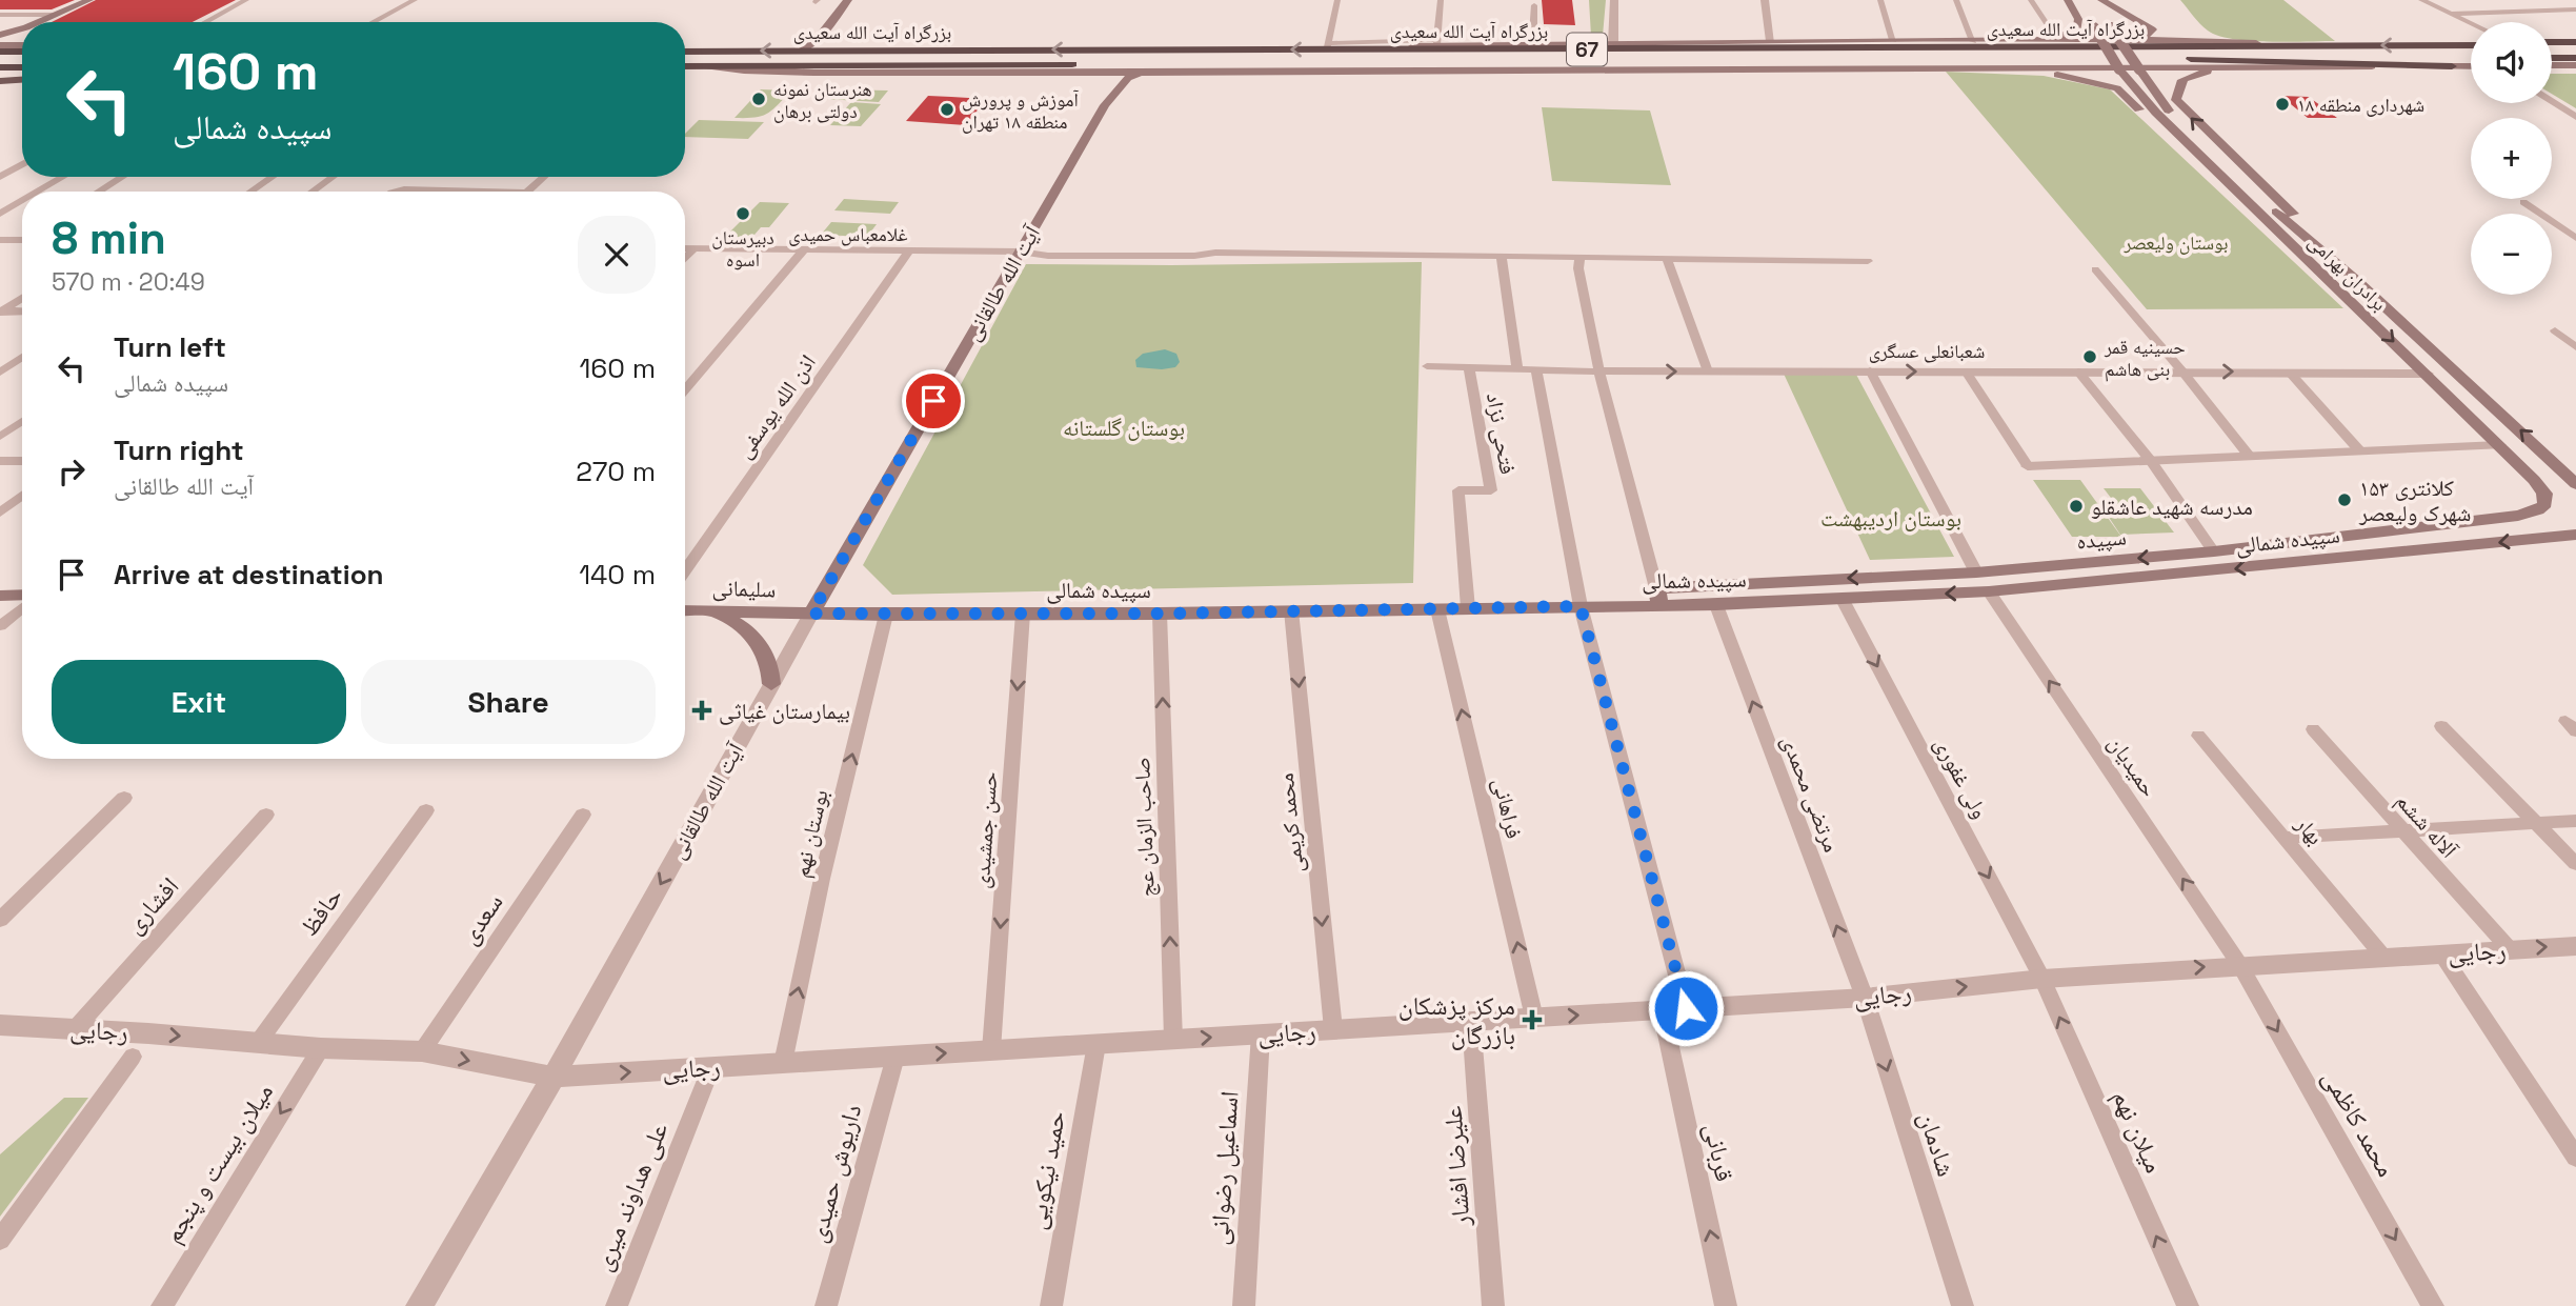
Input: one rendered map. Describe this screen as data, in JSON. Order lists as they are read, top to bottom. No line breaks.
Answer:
{"streets":{"highway":["بزرگراه آیت الله سعیدی","67"],"main road":["برادران بهرامی","آیت الله طالقانی","سپیده","سپیده شمالی","سلیمانی"],"street":["غلامعباس حمیدی","شعبانعلی عسگری","اذن الله یوسفی","فتحی نزاد","حمیدیان","ولی غفوری","مرتضی محمدی","فراهانی","محمد کریمی","آلاله ششم","صاحب الزمان عج","حسن جمشیدی","بهار","بوستان نهم","افشاری","حافظ","سعدی","رجایی","محمد کاظمی","میلان نهم","شادمان","قربانی","میلان بیست و پنجم","علیرضا افشار","اسماعیل رضوانی","حمید نیکویی","داریوش حمیدی","علی هداوند میری"]},"crossings":[["بزرگراه آیت الله سعیدی","آیت الله طالقانی"],["غلامعباس حمیدی","آیت الله طالقانی"],["غلامعباس حمیدی","اذن الله یوسفی"],["برادران بهرامی","شعبانعلی عسگری"],["برادران بهرامی","سپیده"],["آیت الله طالقانی","سپیده شمالی"],["آیت الله طالقانی","سلیمانی"],["آیت الله طالقانی","رجایی"],["شعبانعلی عسگری","فتحی نزاد"],["فتحی نزاد","سپیده شمالی"],["سپیده","سپیده شمالی"],["سپیده شمالی","سلیمانی"],["سپیده شمالی","حمیدیان"],["سپیده شمالی","ولی غفوری"],["سپیده شمالی","مرتضی محمدی"],["سپیده شمالی","فراهانی"],["سپیده شمالی","محمد کریمی"],["سپیده شمالی","صاحب الزمان عج"],["سپیده شمالی","حسن جمشیدی"],["سپیده شمالی","بوستان نهم"],["حمیدیان","رجایی"],["حمیدیان","محمد کاظمی"],["ولی غفوری","رجایی"],["ولی غفوری","میلان نهم"],["مرتضی محمدی","رجایی"],["مرتضی محمدی","شادمان"],["فراهانی","رجایی"],["محمد کریمی","رجایی"],["آلاله ششم","رجایی"],["صاحب الزمان عج","رجایی"],["حسن جمشیدی","رجایی"],["بهار","رجایی"],["بوستان نهم","رجایی"],["افشاری","رجایی"],["حافظ","رجایی"],["سعدی","رجایی"],["رجایی","محمد کاظمی"],["رجایی","میلان نهم"],["رجایی","شادمان"],["رجایی","قربانی"],["رجایی","میلان بیست و پنجم"],["رجایی","علیرضا افشار"],["رجایی","اسماعیل رضوانی"],["رجایی","حمید نیکویی"],["رجایی","داریوش حمیدی"],["رجایی","علی هداوند میری"]],"one_way":["سپیده","حمیدیان","ولی غفوری","مرتضی محمدی","فراهانی","محمد کریمی","صاحب الزمان عج","حسن جمشیدی","بوستان نهم","رجایی","محمد کاظمی","میلان نهم","شادمان","قربانی","میلان بیست و پنجم"],"parks":["بوستان ولیعصر","بوستان گلستانه","بوستان اردیبهشت"],"places":{"other":["هنرستان نمونه دولتی برهان","شهرداری منطقه ۱۸","آموزش و پرورش منطقه ۱۸ تهران","دبیرستان اسوه","حسینیه قمر بنی هاشم","کلانتری ۱۵۳ شهرک ولیعصر","مدرسه شهید عاشقلو"],"health":["بیمارستان غیاثی","مرکز پزشکان بازرگان"]},"page":{"map_buttons":["+","−"],"turn":["160 m","سپیده شمالی"],"heading":["8 min","570 m · 20:49"],"list":[{"name":"Turn left","note":"سپیده شمالی","value":"160 m"},{"name":"Turn right","note":"آیت الله طالقانی","value":"270 m"},{"name":"Arrive at destination","value":"140 m"}],"buttons":["Exit","Share"]}}
